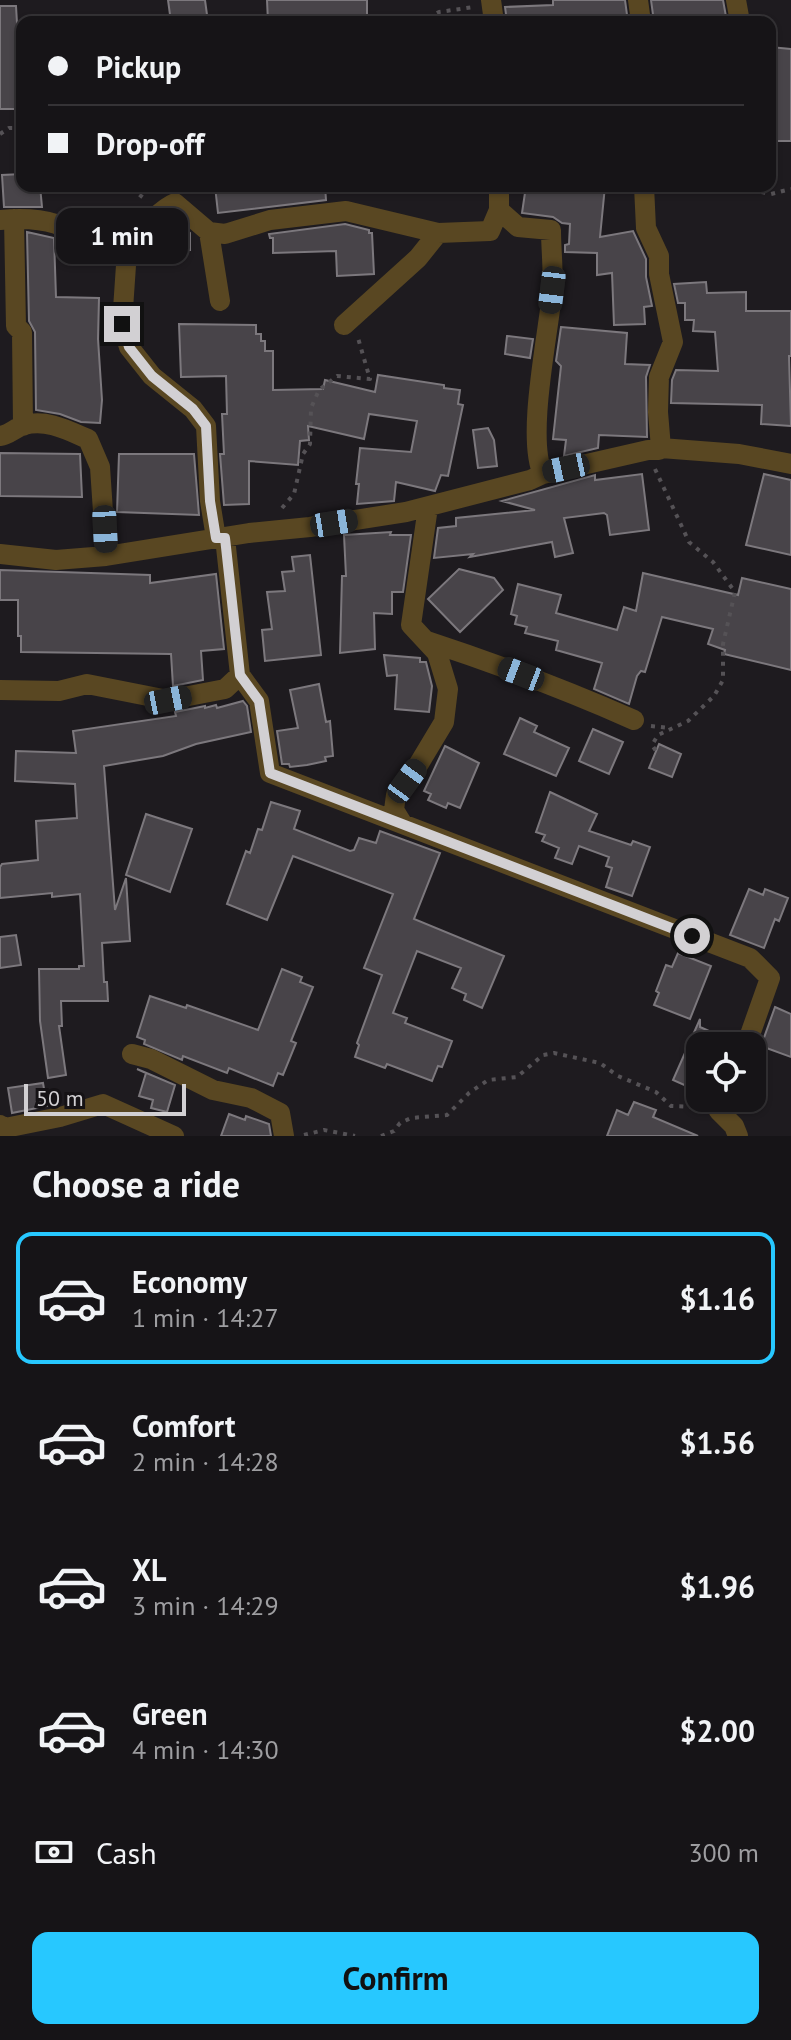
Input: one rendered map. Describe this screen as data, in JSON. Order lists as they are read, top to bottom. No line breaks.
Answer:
{"scale_bar":"50 m","page":{"banner":["Pickup","Drop-off"],"bubble":"1 min","scale":"50 m","heading":"Choose a ride","list":[{"name":"Economy","note":"1 min · 14:27","value":"$1.16"},{"name":"Comfort","note":"2 min · 14:28","value":"$1.56"},{"name":"XL","note":"3 min · 14:29","value":"$1.96"},{"name":"Green","note":"4 min · 14:30","value":"$2.00"}],"pay":["Cash","300 m"],"buttons":"Confirm"}}
